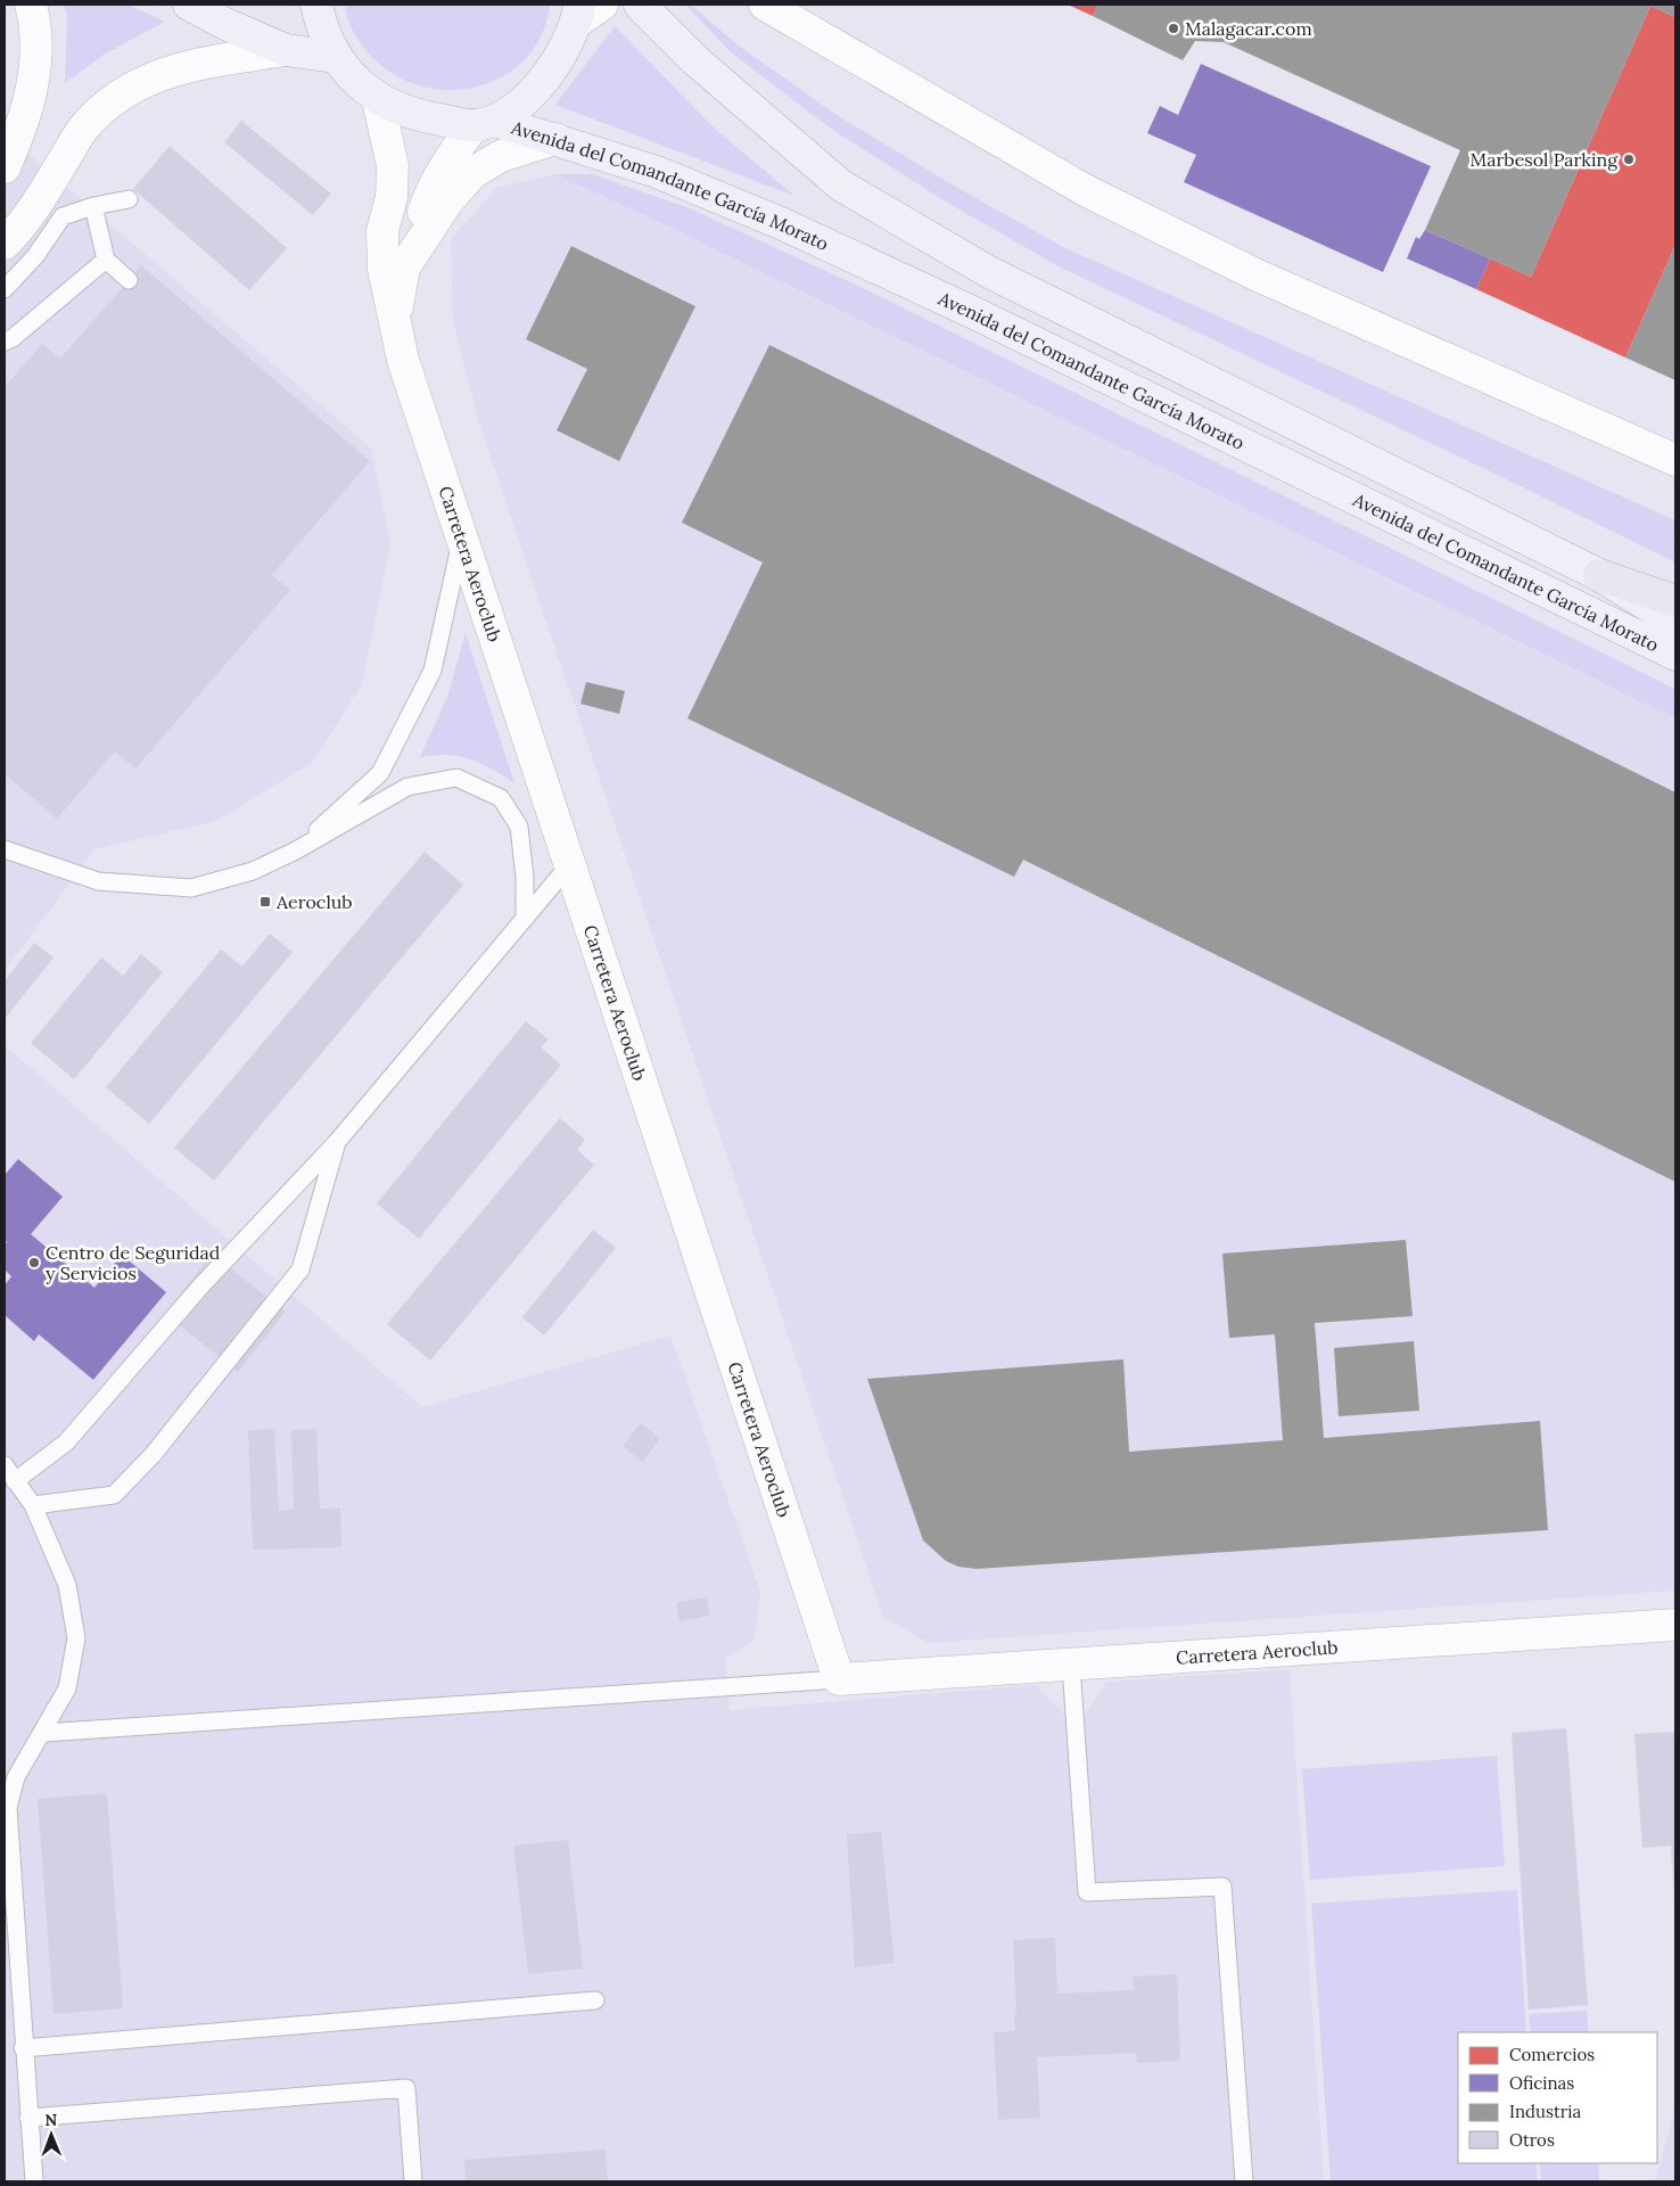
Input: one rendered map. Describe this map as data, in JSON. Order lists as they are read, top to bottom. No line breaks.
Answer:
{"streets":{"main road":["Avenida del Comandante García Morato"],"street":["Carretera Aeroclub"]},"crossings":[["Avenida del Comandante García Morato","Carretera Aeroclub"]],"places":{"other":["Malagacar.com","Marbesol Parking","Centro de Seguridad y Servicios"],"transit":["Aeroclub"]},"legend":["Comercios","Oficinas","Industria","Otros"],"north":"top"}
